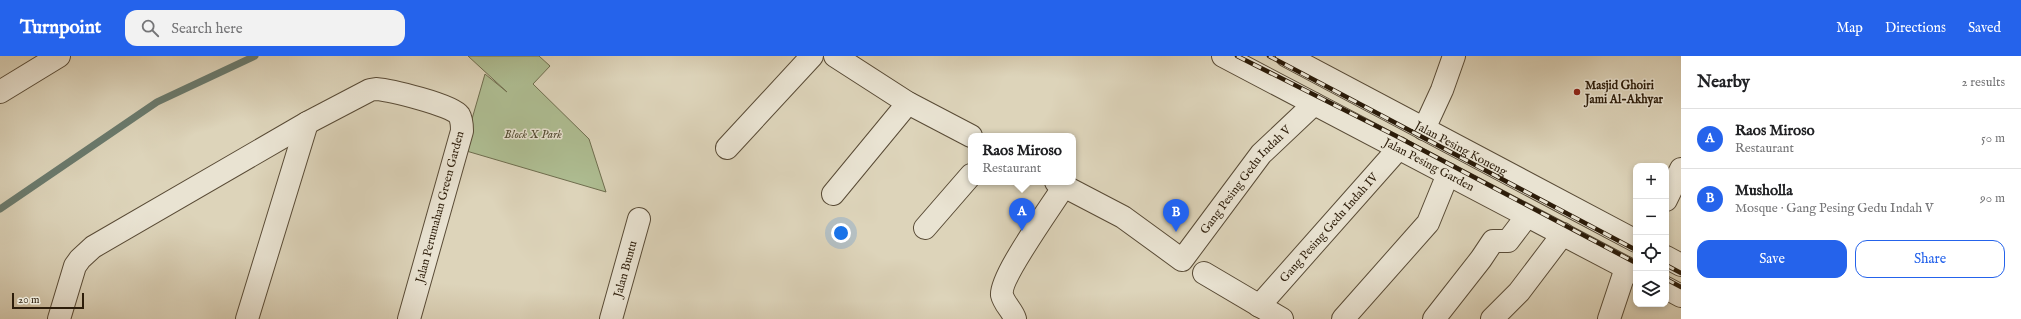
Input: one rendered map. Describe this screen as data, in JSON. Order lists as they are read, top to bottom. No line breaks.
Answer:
{"streets":{"street":["Jalan Pesing Koneng","Jalan Pesing Garden","Gang Pesing Gedu Indah V","Jalan Perumahan Green Garden","Gang Pesing Gedu Indah IV","Jalan Buntu"]},"crossings":[["Jalan Pesing Garden","Gang Pesing Gedu Indah V"],["Jalan Pesing Garden","Gang Pesing Gedu Indah IV"]],"parks":["Block X Park"],"places":["Masjid Ghoiri Jami Al-Akhyar"],"scale_bar":"20 m","page":{"header":"Turnpoint","search":"Search here","nav":["Map","Directions","Saved"],"heading":["Nearby","2 results"],"list":[{"mark":"A","name":"Raos Miroso","note":"Restaurant","value":"50 m"},{"mark":"B","name":"Musholla","note":"Mosque · Gang Pesing Gedu Indah V","value":"90 m"}],"popup":["Raos Miroso","Restaurant"],"map_buttons":["+","−"],"pins":["A","B"],"buttons":["Save","Share"],"scale":"20 m"}}
